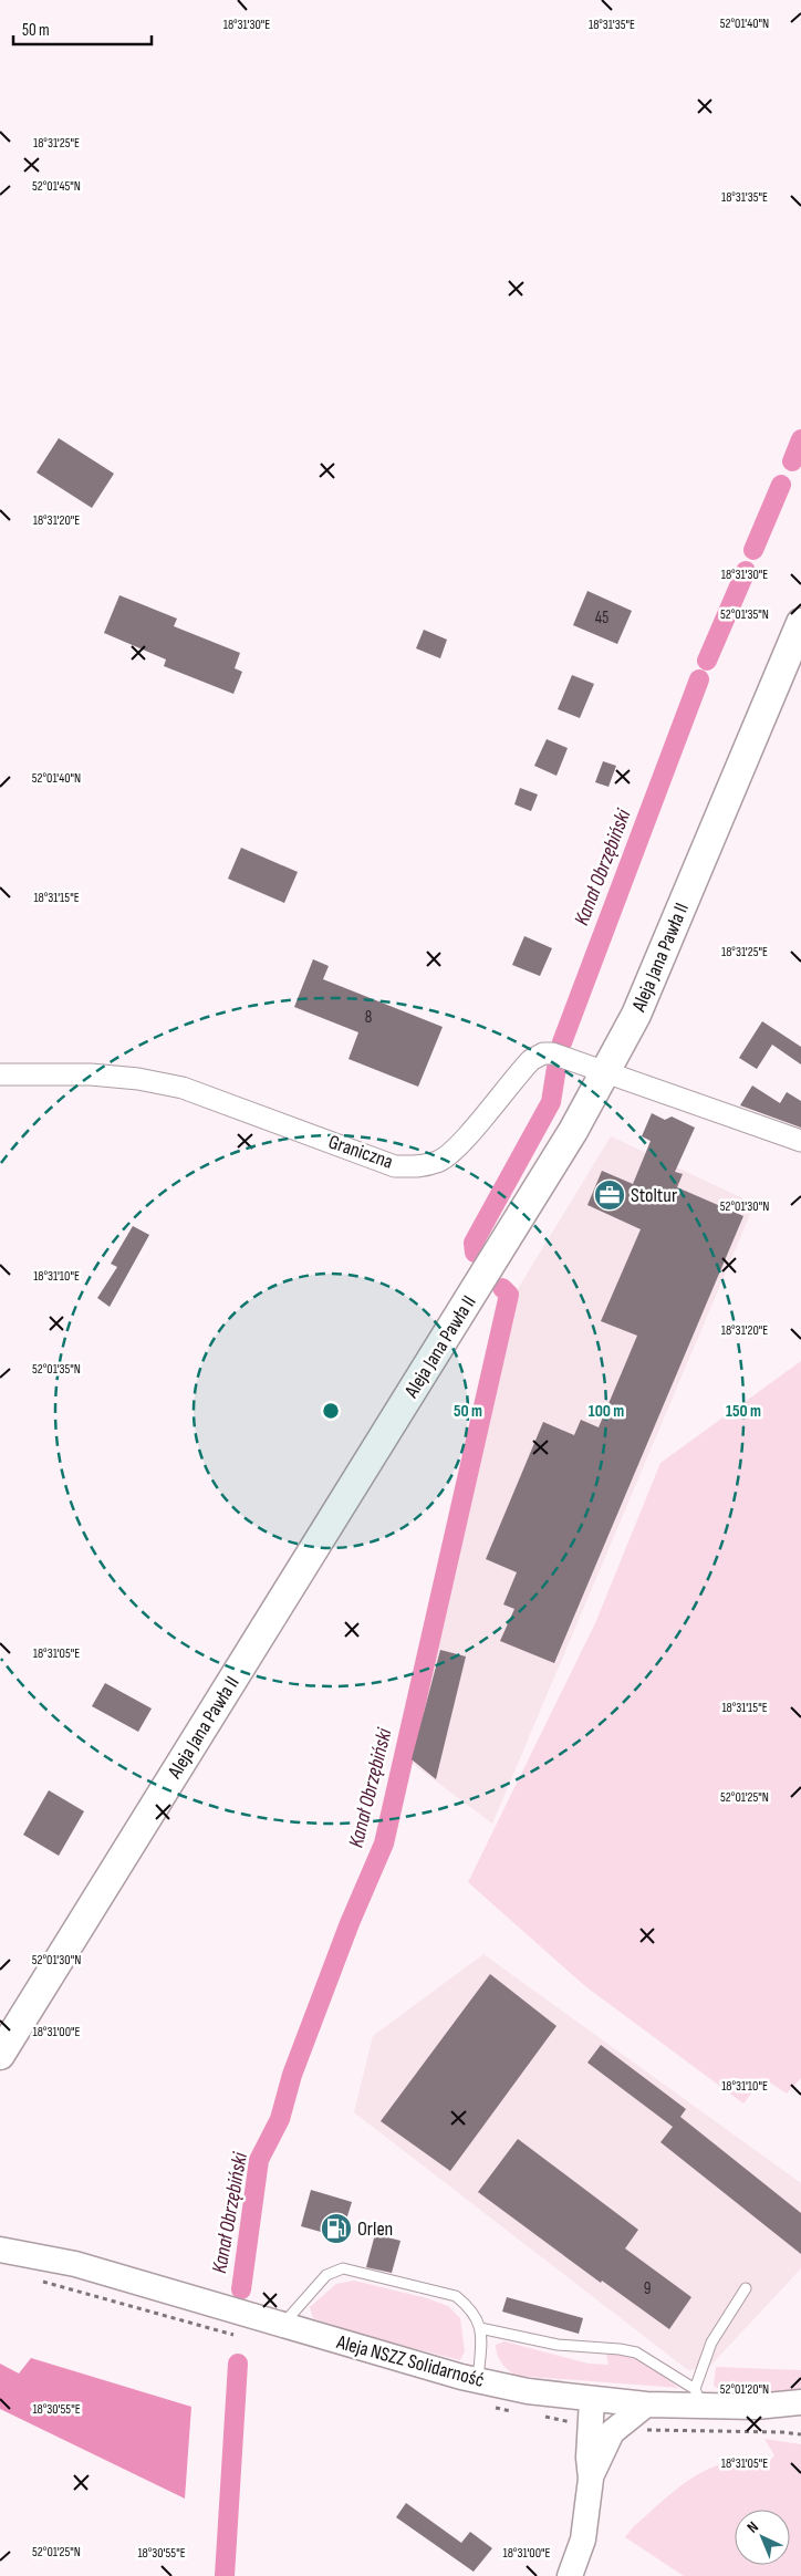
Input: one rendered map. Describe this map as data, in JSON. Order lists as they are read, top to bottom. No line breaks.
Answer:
{"streets":{"main road":["Aleja Jana Pawła II"],"street":["Graniczna","Aleja NSZZ Solidarność"]},"crossings":[["Aleja Jana Pawła II","Graniczna"]],"water":["Kanał Obrzębiński"],"places":{"office":["Stoltur"],"fuel station":["Orlen"]},"house_numbers":["45","8","9"],"scale_bar":"50 m","north":"top left","coordinates":["52°01'40\"N","18°31'35\"E","18°31'30\"E","18°31'25\"E","52°01'45\"N","18°31'20\"E","52°01'35\"N","18°31'15\"E","52°01'30\"N","18°31'10\"E","18°31'05\"E","52°01'25\"N","18°31'00\"E","52°01'20\"N","18°30'55\"E"],"rings":["50 m","100 m","150 m"]}
